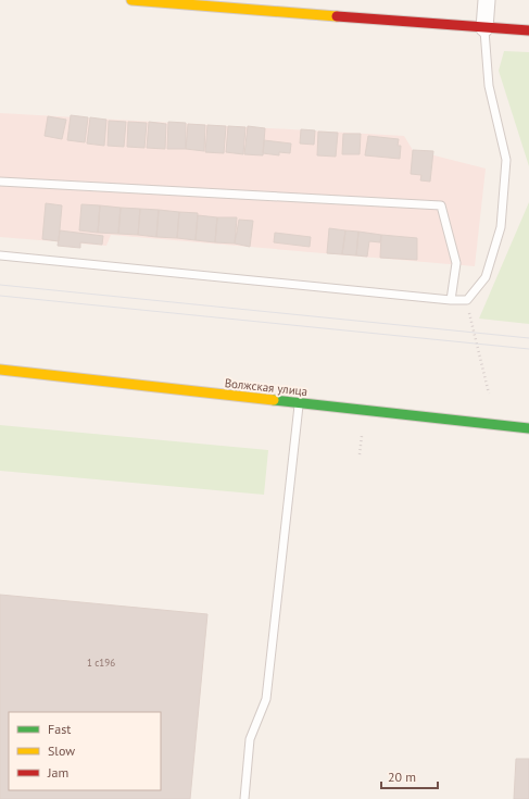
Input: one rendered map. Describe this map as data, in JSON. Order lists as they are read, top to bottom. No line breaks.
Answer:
{"streets":{"main road":["Волжская улица"]},"house_numbers":["1 с196"],"legend":["Fast","Slow","Jam"],"scale_bar":"20 m"}
